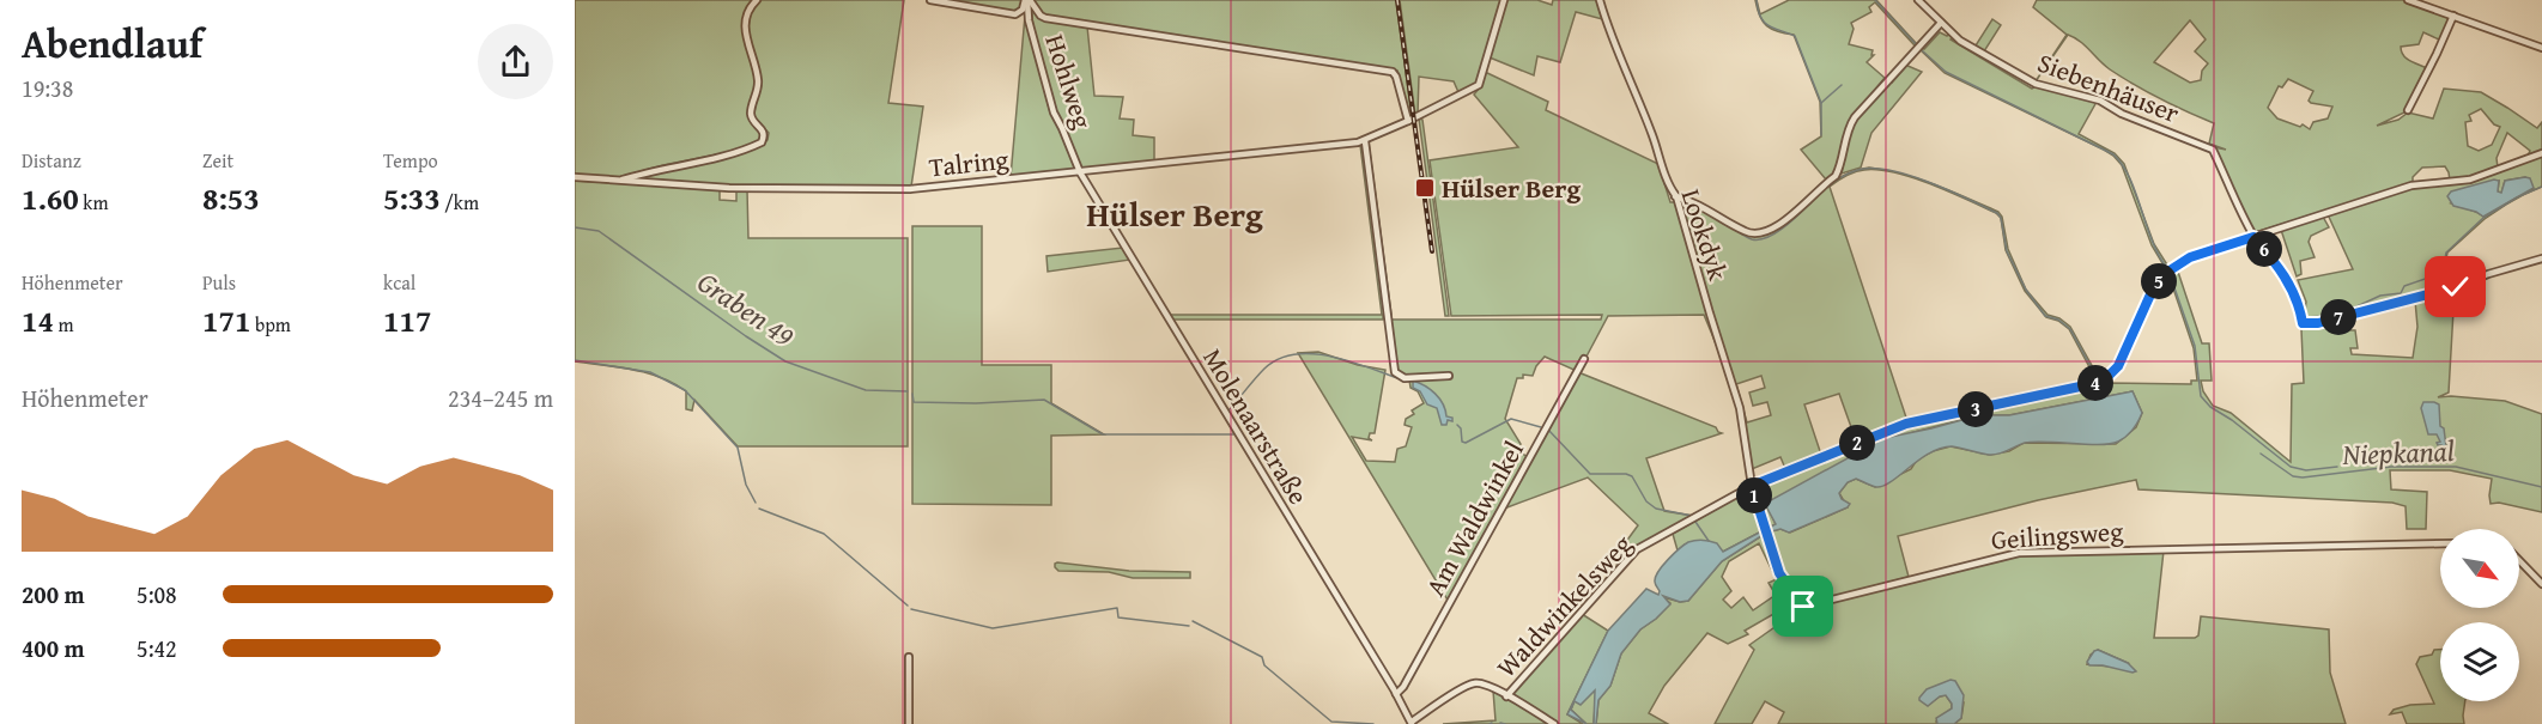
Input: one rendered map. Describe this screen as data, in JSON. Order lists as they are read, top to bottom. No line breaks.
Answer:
{"streets":{"street":["Hohlweg","Siebenhäuser","Talring","Lookdyk","Molenaarstraße","Am Waldwinkel","Geilingsweg","Waldwinkelsweg"]},"crossings":[["Hohlweg","Talring"],["Hohlweg","Molenaarstraße"],["Siebenhäuser","Waldwinkelsweg"],["Talring","Molenaarstraße"],["Lookdyk","Geilingsweg"],["Lookdyk","Waldwinkelsweg"],["Molenaarstraße","Am Waldwinkel"],["Molenaarstraße","Waldwinkelsweg"],["Geilingsweg","Waldwinkelsweg"]],"districts":["Hülser Berg"],"water":["Graben 49","Niepkanal"],"places":{"transit":["Hülser Berg"]},"north":"bottom right","page":{"heading":["Abendlauf","19:38"],"stats":[["Distanz","1.60 km"],["Zeit","8:53"],["Tempo","5:33 /km"],["Höhenmeter","14 m"],["Puls","171 bpm"],["kcal","117"]],"pins":["6","5","7","4","3","2","1"],"chart":["Höhenmeter","234–245 m"],"list":[{"name":"200 m","note":"5:08"},{"name":"400 m","note":"5:42"}]}}
